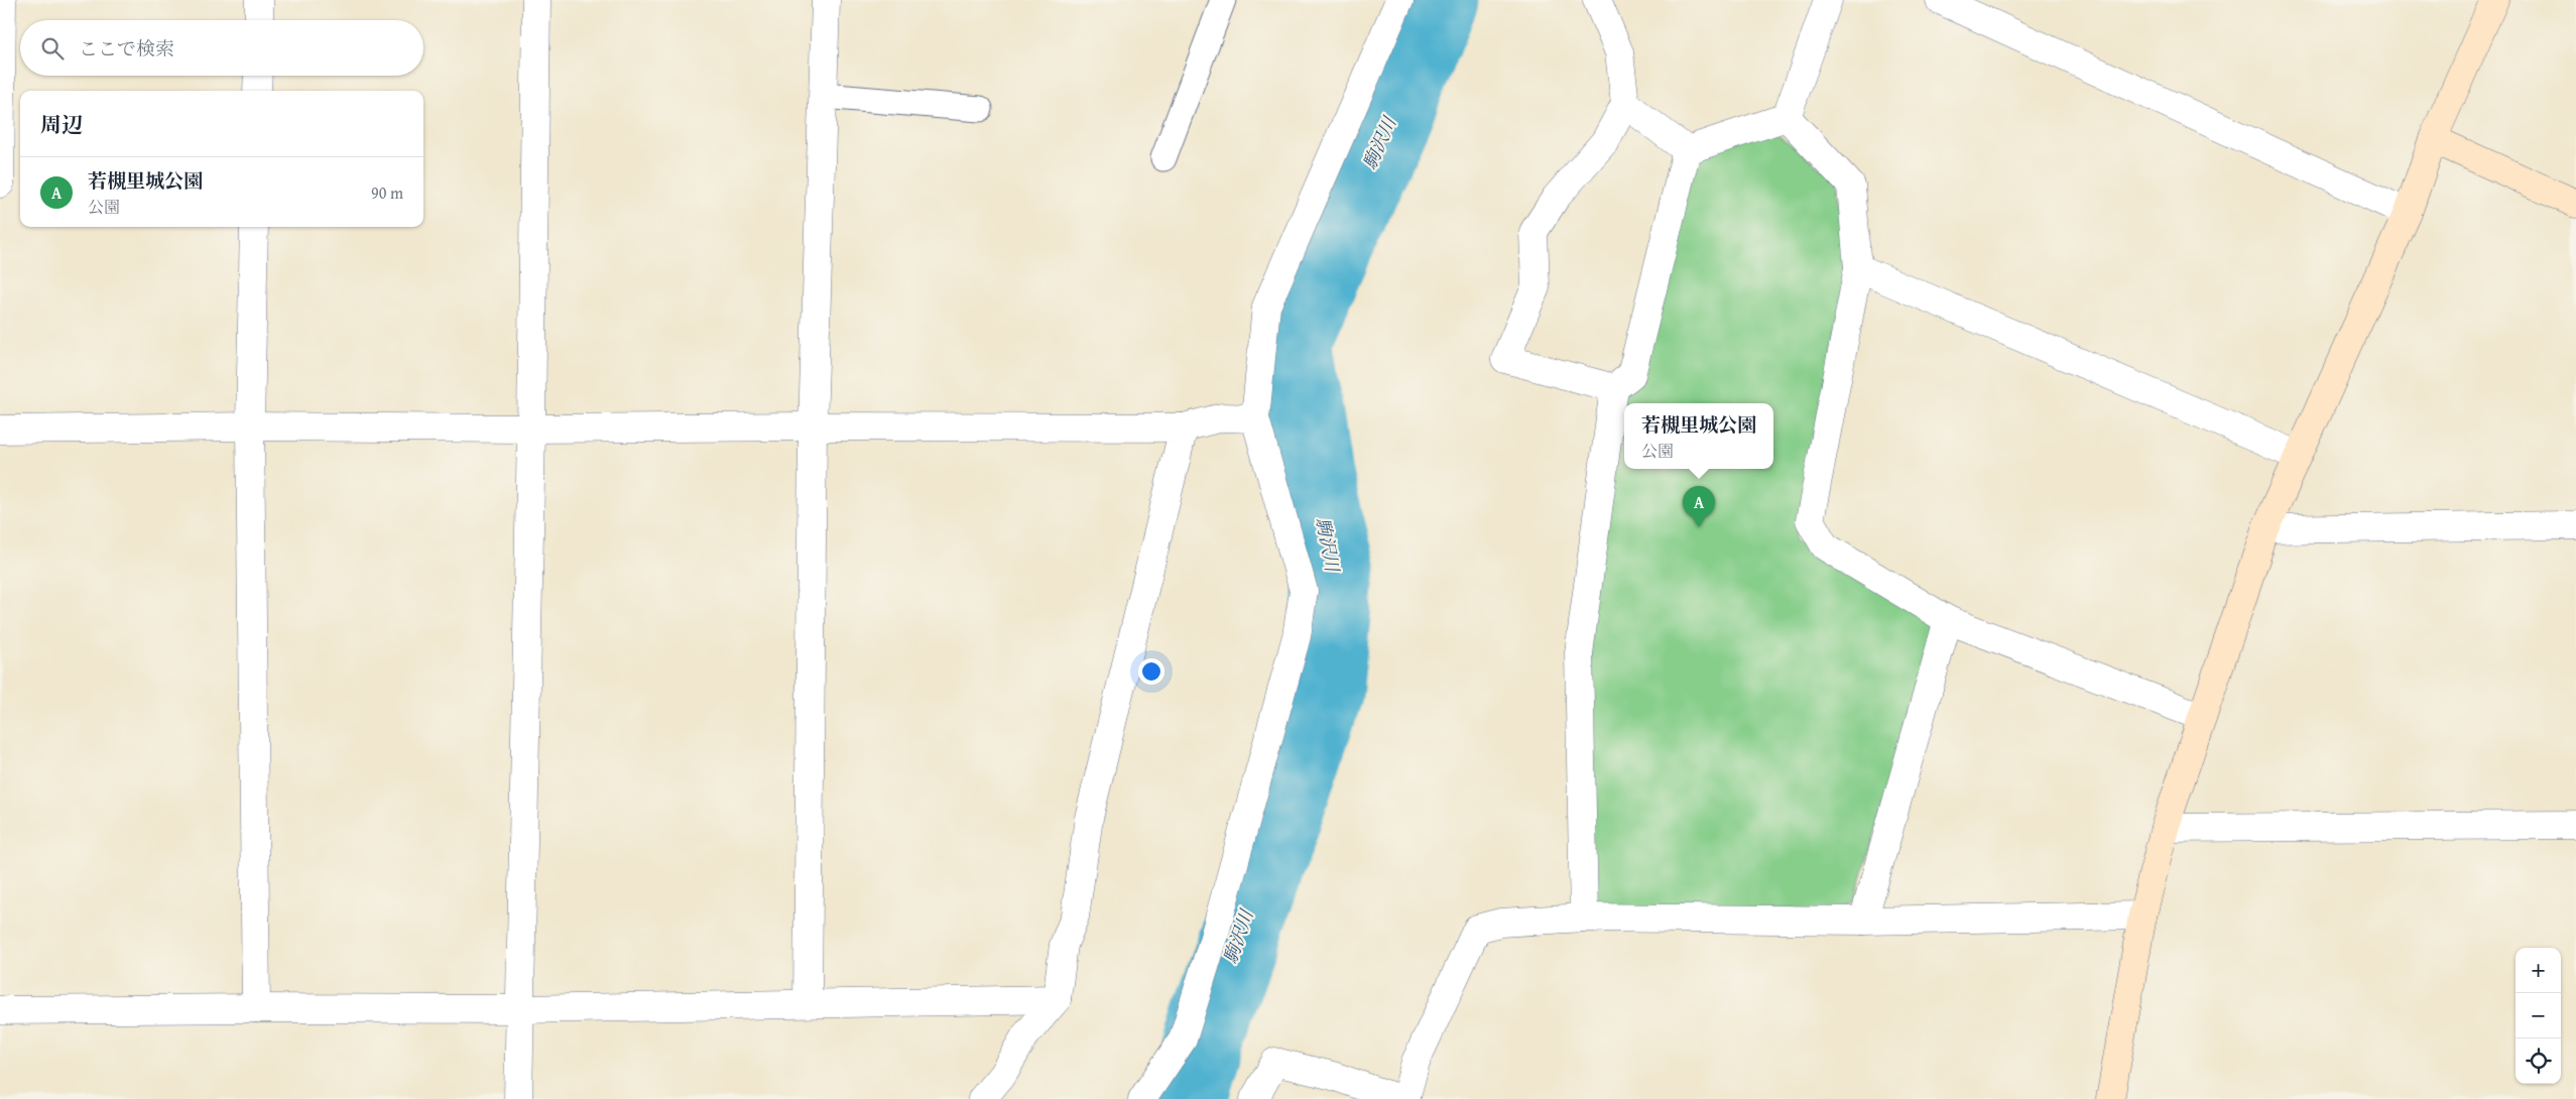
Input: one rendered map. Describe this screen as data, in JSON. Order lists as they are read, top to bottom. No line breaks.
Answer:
{"water":["駒沢川"],"page":{"search":"ここで検索","heading":"周辺","list":[{"mark":"A","name":"若槻里城公園","note":"公園","value":"90 m"}],"popup":["若槻里城公園","公園"],"pins":"A","map_buttons":["+","−"]}}
